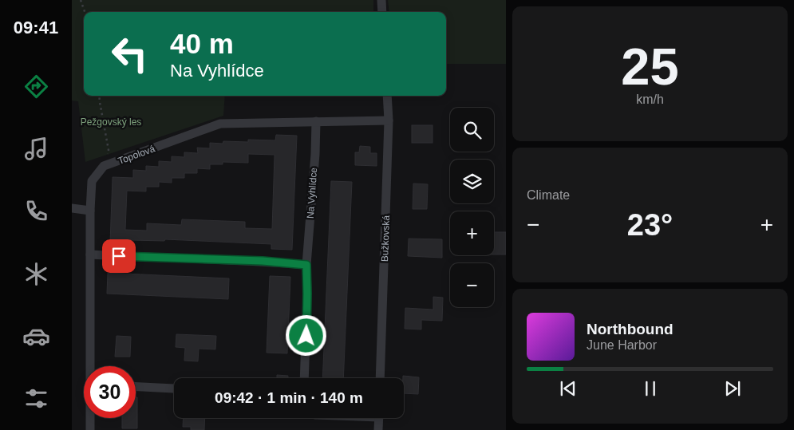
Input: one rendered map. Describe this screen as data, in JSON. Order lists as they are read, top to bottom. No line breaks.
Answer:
{"streets":{"street":["Topolová","Na Vyhlídce","Bužkovská"]},"crossings":[["Topolová","Na Vyhlídce"],["Topolová","Bužkovská"]],"parks":["Pežgovský les"],"page":{"tabs":"09:41","tile":[["25","km/h"],"Climate"],"turn":["40 m","Na Vyhlídce"],"map_buttons":["+","−"],"heat":["−","23°","+"],"song":["Northbound","June Harbor"],"limit":"30","trip":"09:42 · 1 min · 140 m"}}
